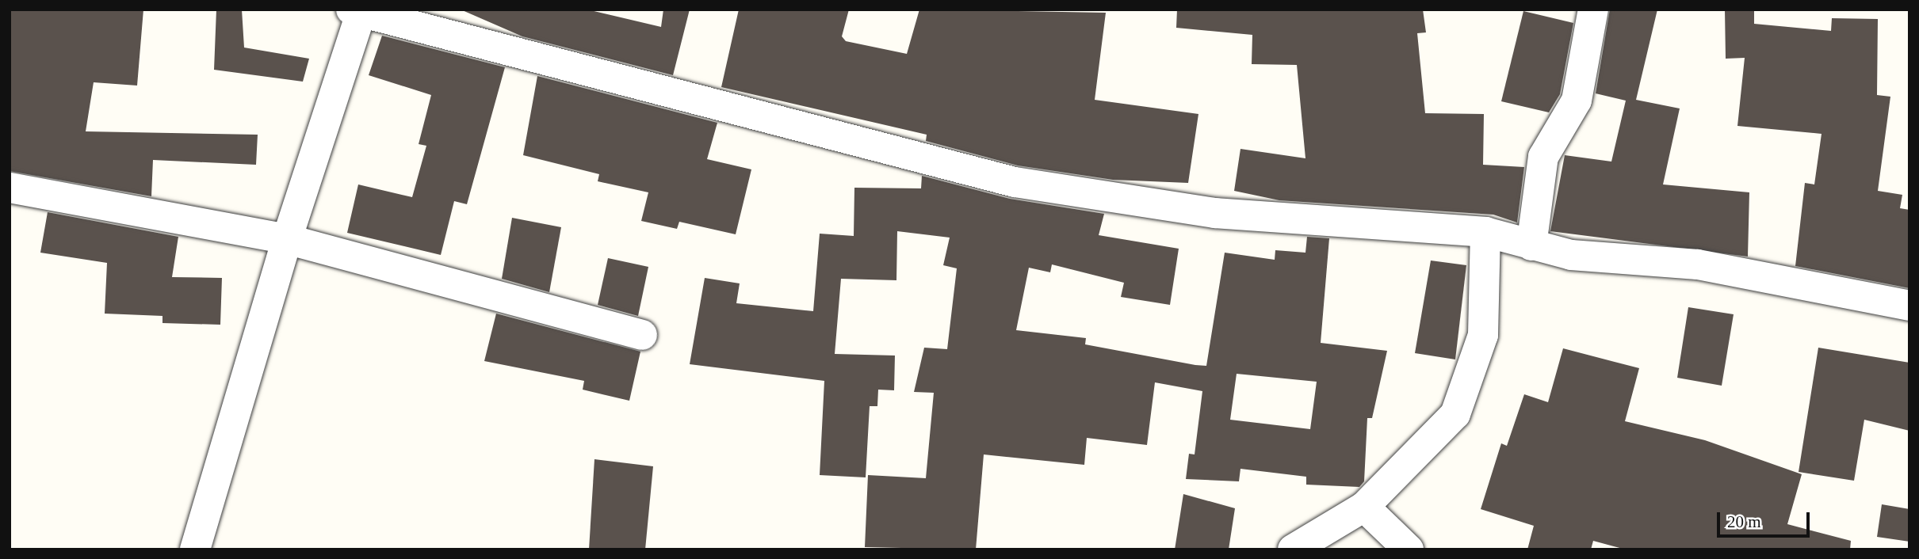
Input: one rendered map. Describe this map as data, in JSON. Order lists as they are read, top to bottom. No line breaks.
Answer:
{"scale_bar":"20 m"}
